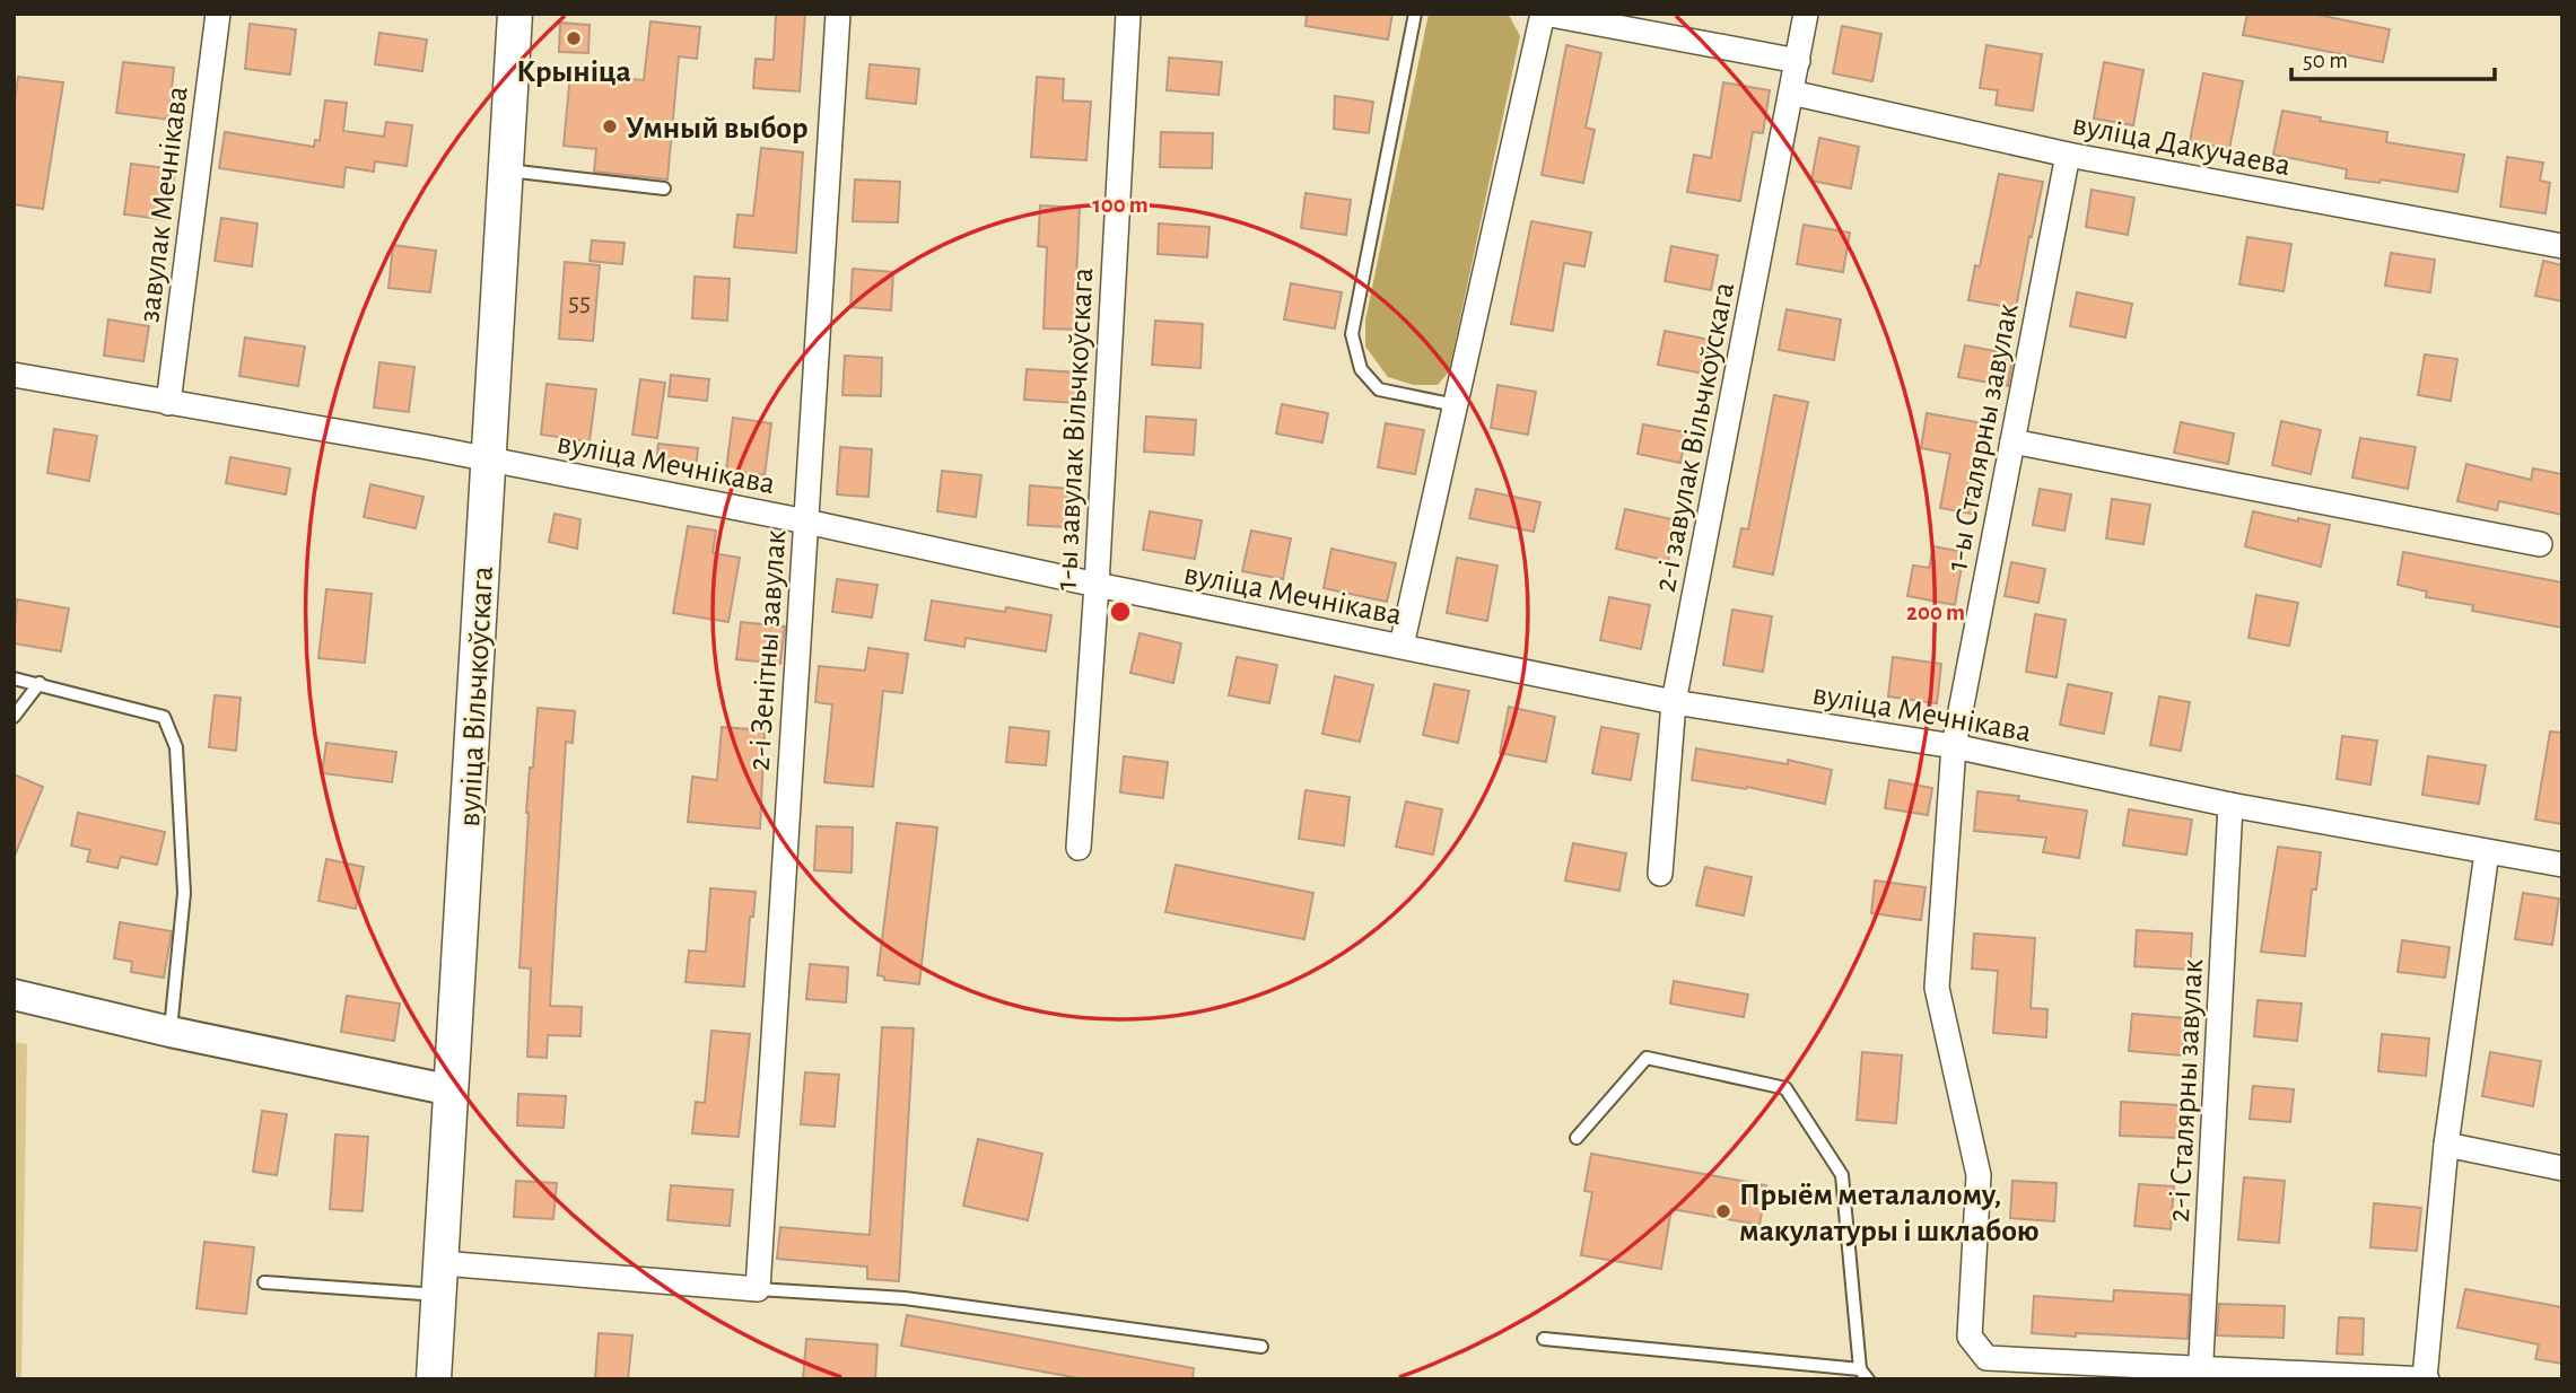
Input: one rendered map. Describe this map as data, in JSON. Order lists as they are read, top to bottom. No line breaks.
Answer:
{"streets":{"main road":["вуліца Вільчкоўскага"],"street":["вуліца Дакучаева","завулак Мечнікава","1-ы завулак Вільчкоўскага","2-і завулак Вільчкоўскага","1-ы Сталярны завулак","вуліца Мечнікава","2-і Зенітны завулак","2-і Сталярны завулак"]},"crossings":[["вуліца Дакучаева","2-і завулак Вільчкоўскага"],["вуліца Дакучаева","1-ы Сталярны завулак"],["завулак Мечнікава","вуліца Мечнікава"],["1-ы завулак Вільчкоўскага","вуліца Мечнікава"],["2-і завулак Вільчкоўскага","вуліца Мечнікава"],["1-ы Сталярны завулак","вуліца Мечнікава"],["1-ы Сталярны завулак","2-і Сталярны завулак"],["вуліца Мечнікава","2-і Зенітны завулак"],["вуліца Мечнікава","вуліца Вільчкоўскага"],["вуліца Мечнікава","2-і Сталярны завулак"]],"places":["Крыніца","Умный выбор","Прыём металалому, макулатуры і шклабою"],"house_numbers":["55"],"scale_bar":"50 m","rings":["100 m","200 m"]}
